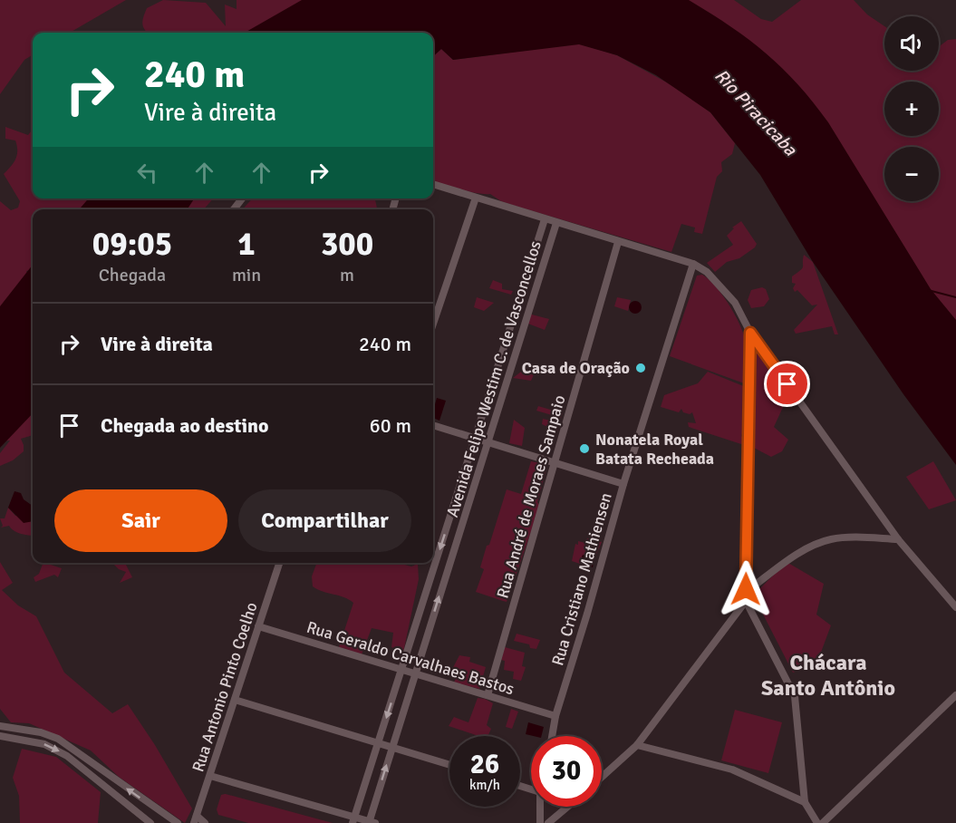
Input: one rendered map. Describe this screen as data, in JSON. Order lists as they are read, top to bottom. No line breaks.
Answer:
{"streets":{"street":["Avenida Felipe Westim C. de Vasconcellos","Rua André de Moraes Sampaio","Rua Cristiano Mathiensen","Rua Geraldo Carvalhaes Bastos","Rua Antonio Pinto Coelho"]},"crossings":[["Avenida Felipe Westim C. de Vasconcellos","Rua Geraldo Carvalhaes Bastos"],["Rua André de Moraes Sampaio","Rua Geraldo Carvalhaes Bastos"],["Rua Cristiano Mathiensen","Rua Geraldo Carvalhaes Bastos"],["Rua Geraldo Carvalhaes Bastos","Rua Antonio Pinto Coelho"]],"districts":["Chácara Santo Antônio"],"water":["Rio Piracicaba"],"places":["Casa de Oração","Nonatela Royal Batata Recheada"],"page":{"map_buttons":["+","−"],"turn":["240 m","Vire à direita"],"eta":["09:05","Chegada","1","min","300","m"],"list":[{"name":"Vire à direita","value":"240 m"},{"name":"Chegada ao destino","value":"60 m"}],"buttons":["Sair","Compartilhar"],"speed":"26 km/h","limit":"30"}}
